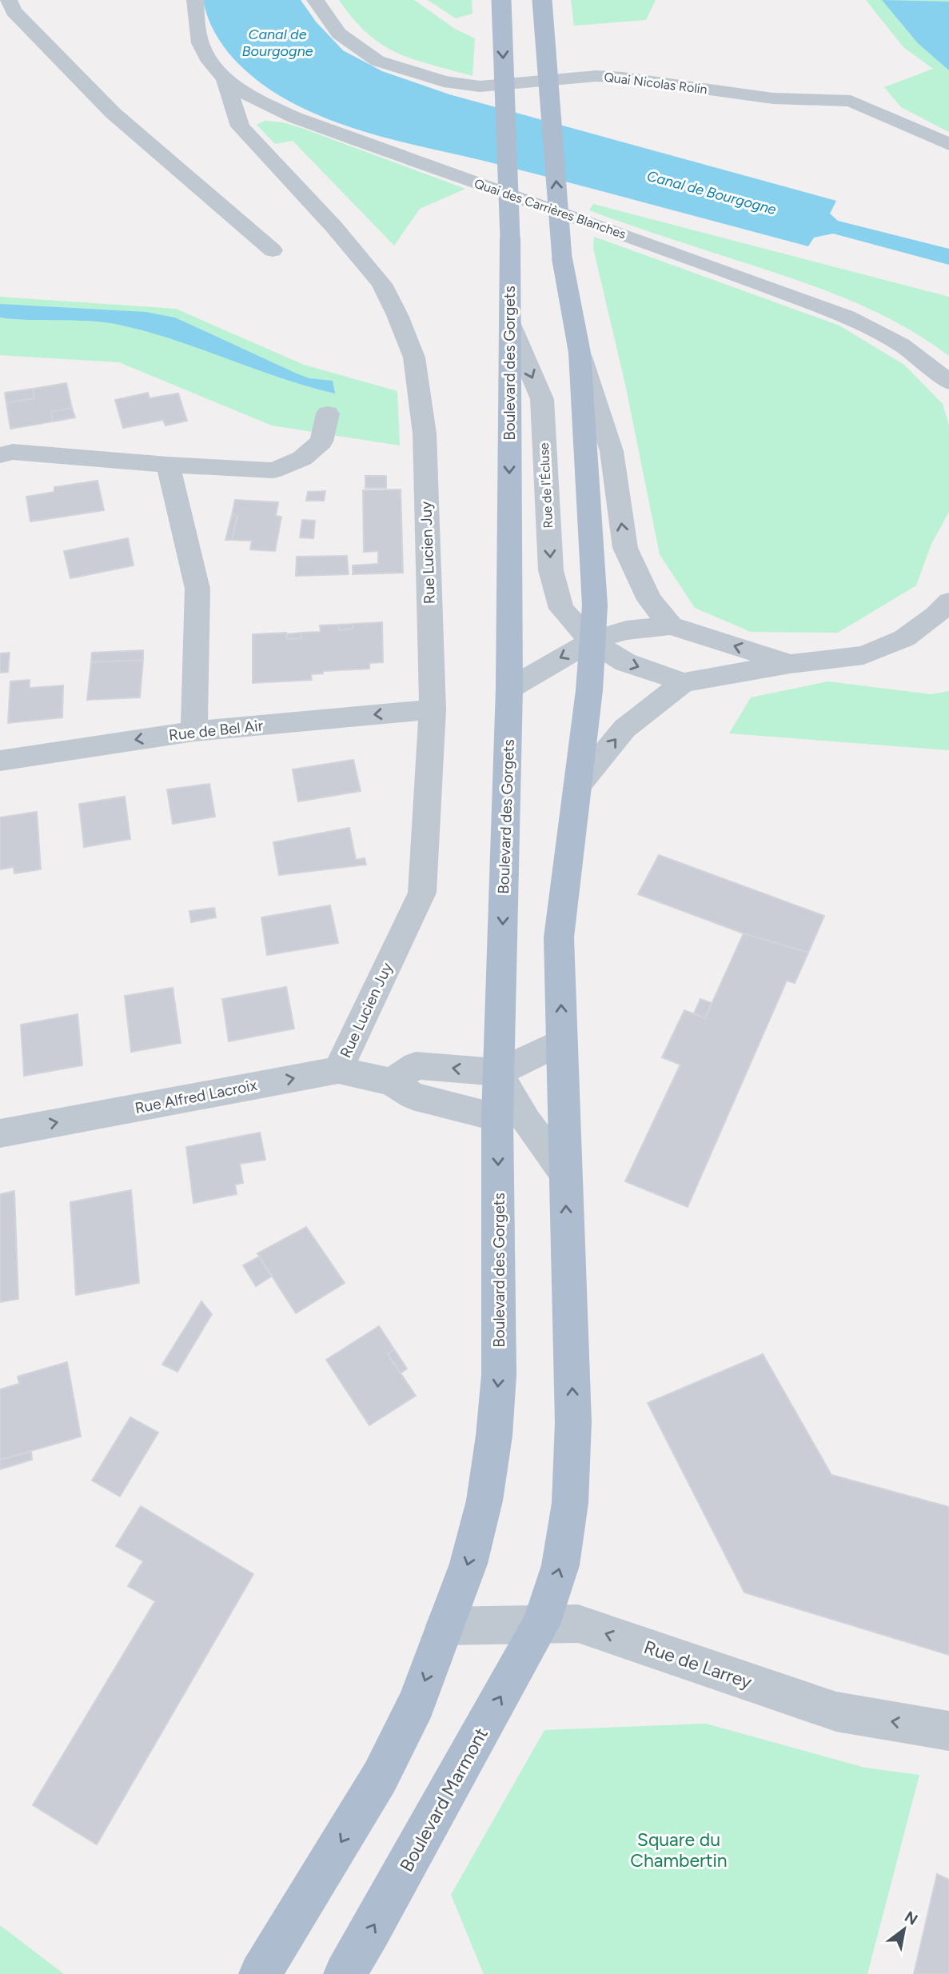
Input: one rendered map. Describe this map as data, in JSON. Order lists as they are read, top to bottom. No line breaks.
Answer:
{"streets":{"main road":["Boulevard des Gorgets","Boulevard Marmont"],"street":["Quai Nicolas Rolin","Quai des Carrières Blanches","Rue de l'Écluse","Rue Lucien Juy","Rue de Bel Air","Rue Alfred Lacroix","Rue de Larrey"]},"crossings":[["Quai des Carrières Blanches","Rue Lucien Juy"],["Boulevard des Gorgets","Rue de l'Écluse"],["Boulevard des Gorgets","Rue Alfred Lacroix"],["Boulevard des Gorgets","Rue de Larrey"],["Rue Lucien Juy","Rue de Bel Air"],["Rue Lucien Juy","Rue Alfred Lacroix"],["Rue de Larrey","Boulevard Marmont"]],"one_way":["Rue de Bel Air","Rue Alfred Lacroix","Rue de Larrey"],"water":["Canal de Bourgogne"],"parks":["Square du Chambertin"],"north":"top right"}
